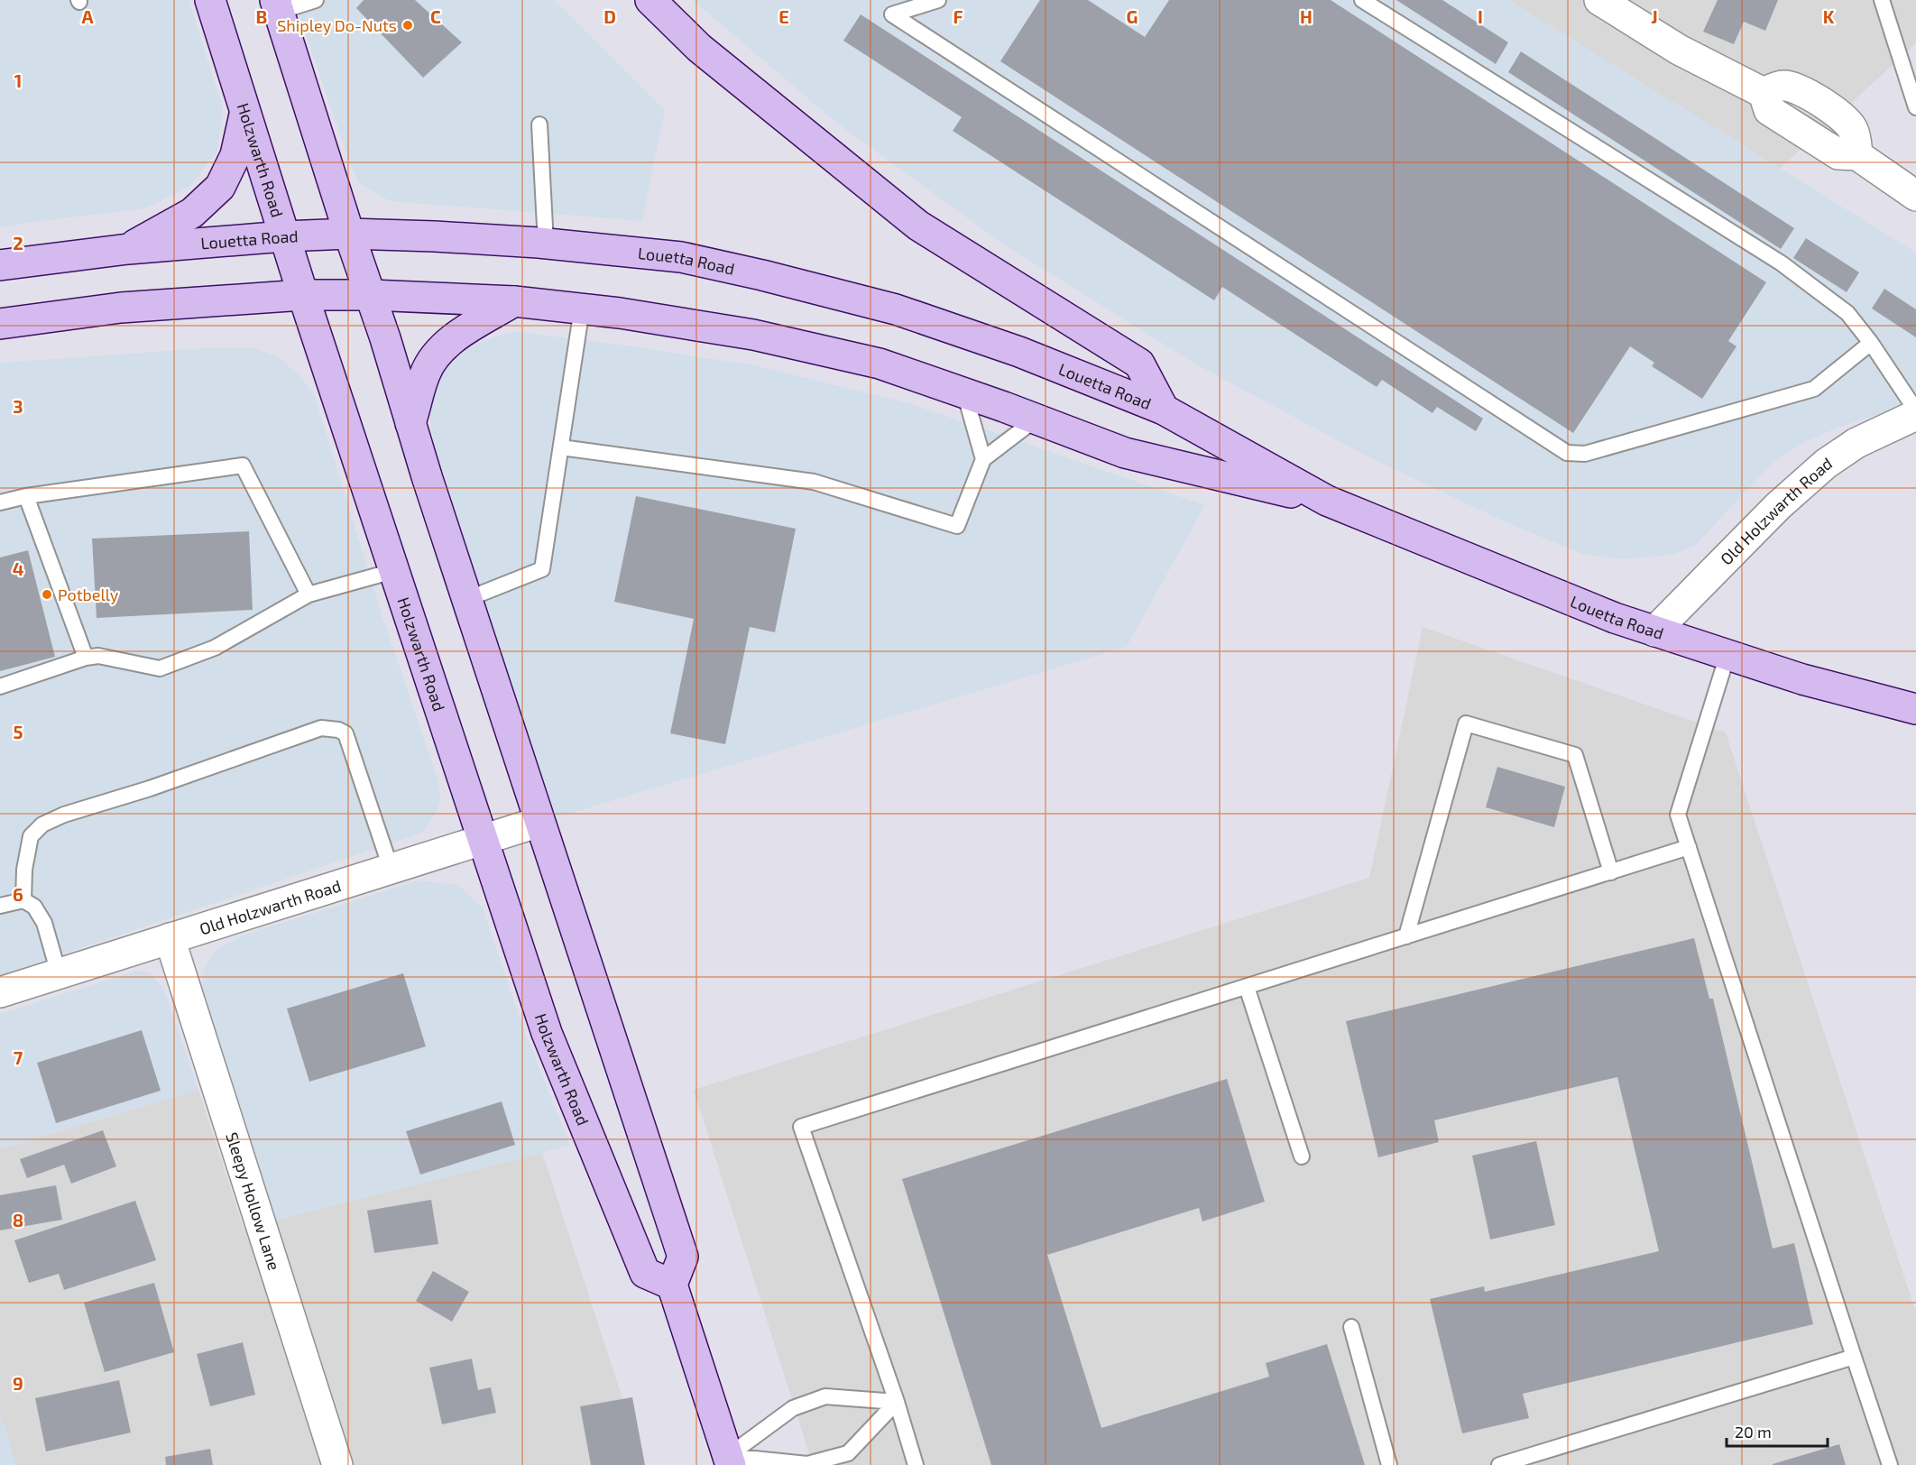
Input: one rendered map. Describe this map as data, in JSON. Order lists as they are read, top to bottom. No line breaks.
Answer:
{"streets":{"main road":["Holzwarth Road","Louetta Road"],"street":["Old Holzwarth Road","Sleepy Hollow Lane"]},"crossings":[["Holzwarth Road","Louetta Road"],["Holzwarth Road","Old Holzwarth Road"],["Louetta Road","Old Holzwarth Road"],["Old Holzwarth Road","Sleepy Hollow Lane"]],"places":["Shipley Do-Nuts","Potbelly"],"scale_bar":"20 m","grid":{"columns":["A","B","C","D","E","F","G","H","I","J","K"],"rows":["1","2","3","4","5","6","7","8","9"]}}
